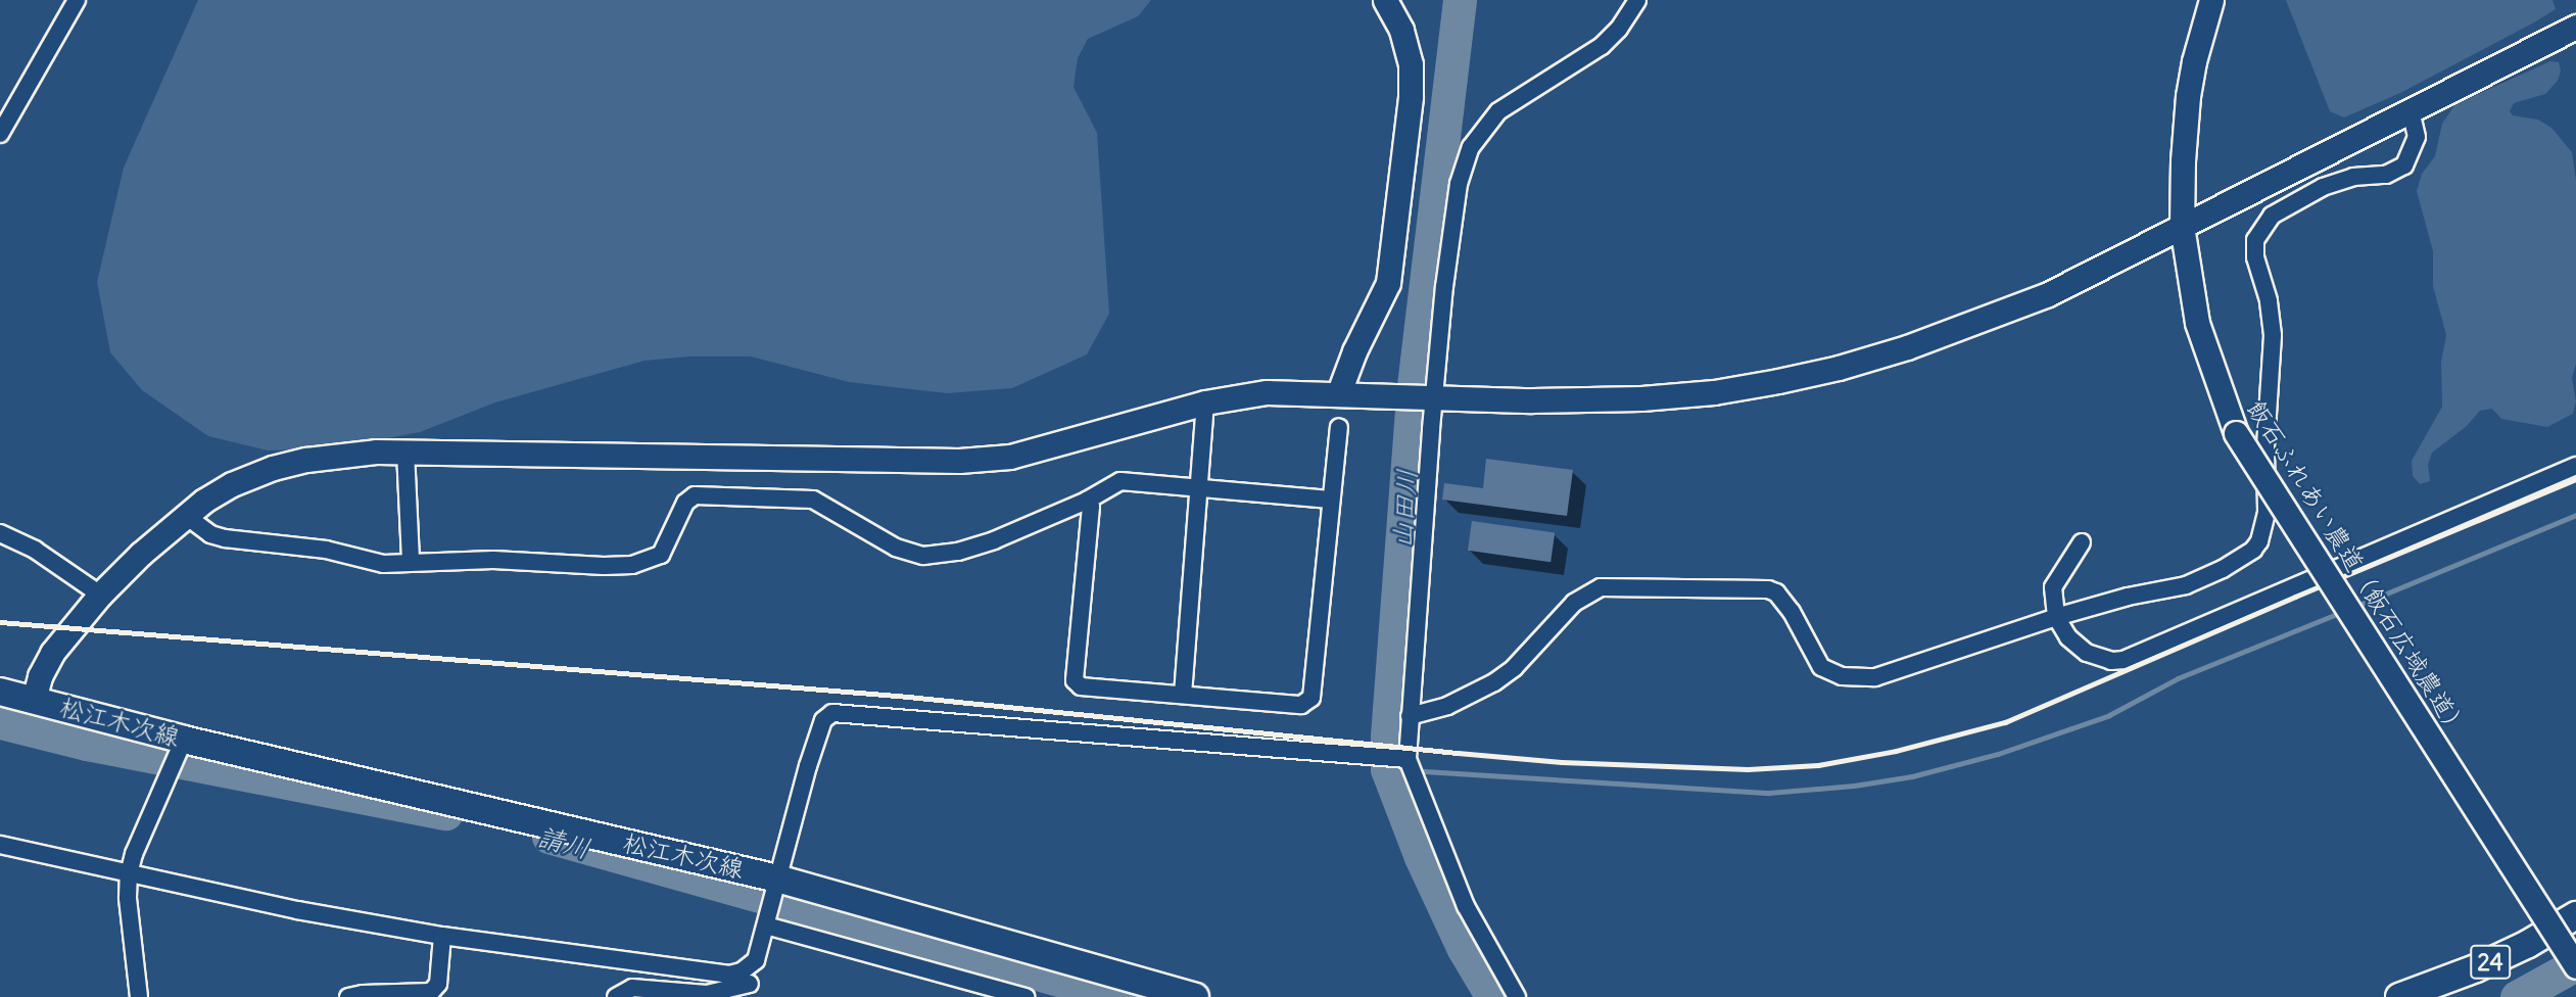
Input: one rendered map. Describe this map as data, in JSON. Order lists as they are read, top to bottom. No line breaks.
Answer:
{"streets":{"main road":["松江木次線","24"],"street":["飯石ふれあい農道（飯石広域農道）"]},"water":["山田川","請川"]}
